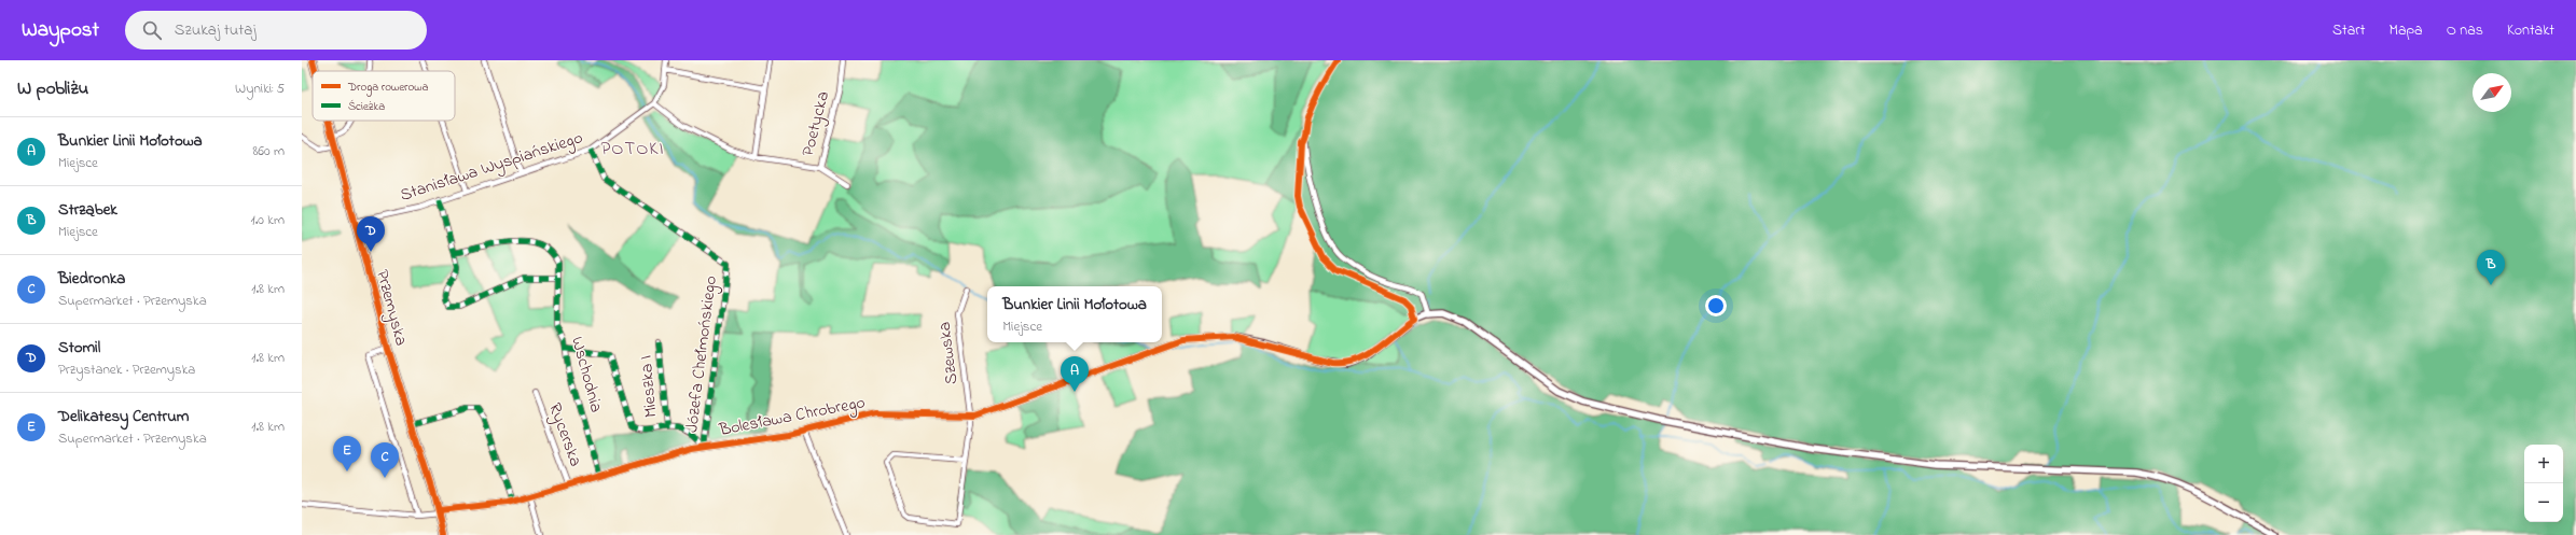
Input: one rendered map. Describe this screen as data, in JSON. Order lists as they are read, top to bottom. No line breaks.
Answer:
{"streets":{"main road":["Przemyska"],"street":["Poetycka","Stanisława Wyspiańskiego","Szewska","Józefa Chełmońskiego","Wschodnia","Mieszka I","Bolesława Chrobrego","Rycerska"]},"crossings":[["Stanisława Wyspiańskiego","Przemyska"],["Stanisława Wyspiańskiego","Józefa Chełmońskiego"],["Przemyska","Bolesława Chrobrego"],["Szewska","Bolesława Chrobrego"],["Józefa Chełmońskiego","Bolesława Chrobrego"],["Wschodnia","Bolesława Chrobrego"],["Bolesława Chrobrego","Rycerska"]],"districts":["POTOKI"],"legend":["Droga rowerowa","Ścieżka"],"north":"top right","page":{"header":"Waypost","search":"Szukaj tutaj","nav":["Start","Mapa","O nas","Kontakt"],"heading":["W pobliżu","Wyniki: 5"],"list":[{"mark":"A","name":"Bunkier Linii Mołotowa","note":"Miejsce","value":"860 m"},{"mark":"B","name":"Strząbek","note":"Miejsce","value":"1.0 km"},{"mark":"C","name":"Biedronka","note":"Supermarket · Przemyska","value":"1.8 km"},{"mark":"D","name":"Stomil","note":"Przystanek · Przemyska","value":"1.8 km"},{"mark":"E","name":"Delikatesy Centrum","note":"Supermarket · Przemyska","value":"1.8 km"}],"pins":["D","B","A","E","C"],"popup":["Bunkier Linii Mołotowa","Miejsce"],"map_buttons":["+","−"]}}
